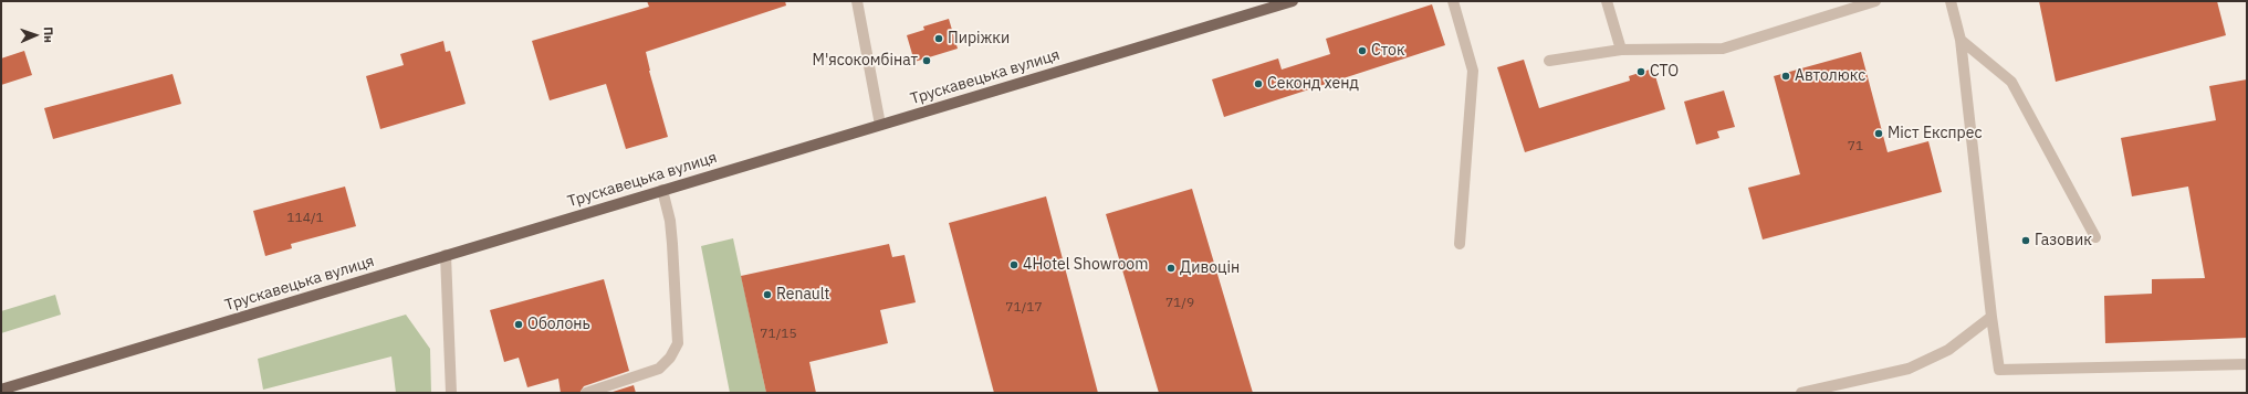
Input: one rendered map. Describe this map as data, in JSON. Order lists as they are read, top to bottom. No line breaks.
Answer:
{"streets":{"main road":["Трускавецька вулиця"]},"places":["Пиріжки","Сток","М'ясокомбінат","СТО","Автолюкс","Секонд хенд","Міст Експрес","Газовик","4Hotel Showroom","Дивоцін","Renault","Оболонь"],"house_numbers":["71","114/1","71/9","71/17","71/15"],"north":"right"}
